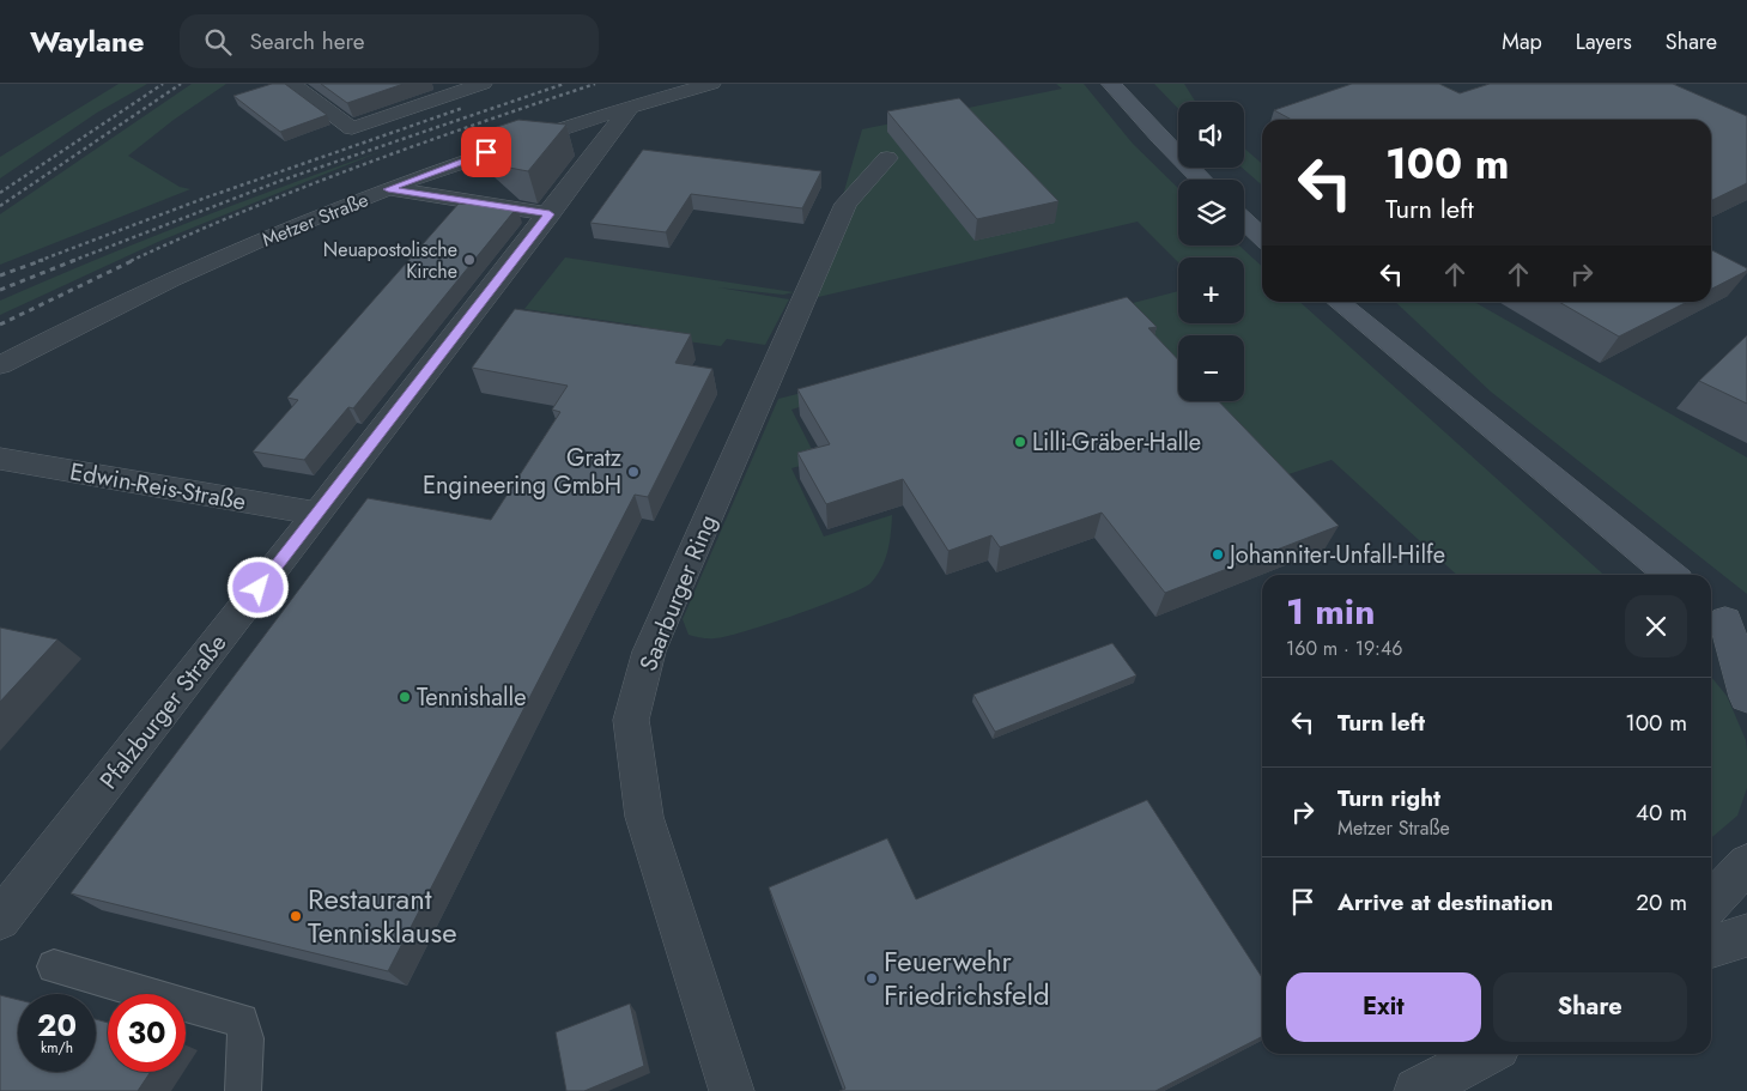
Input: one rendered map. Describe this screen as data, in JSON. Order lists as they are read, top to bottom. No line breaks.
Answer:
{"streets":{"street":["Metzer Straße","Edwin-Reis-Straße","Saarburger Ring","Pfalzburger Straße"]},"crossings":[["Metzer Straße","Pfalzburger Straße"],["Edwin-Reis-Straße","Pfalzburger Straße"]],"places":["Neuapostolische Kirche","Lilli-Gräber-Halle","Gratz Engineering GmbH","Johanniter-Unfall-Hilfe","Tennishalle","Restaurant Tennisklause","Feuerwehr Friedrichsfeld"],"page":{"header":"Waylane","search":"Search here","nav":["Map","Layers","Share"],"map_buttons":["+","−"],"turn":["100 m","Turn left"],"heading":["1 min","160 m · 19:46"],"list":[{"name":"Turn left","value":"100 m"},{"name":"Turn right","note":"Metzer Straße","value":"40 m"},{"name":"Arrive at destination","value":"20 m"}],"buttons":["Exit","Share"],"speed":"20 km/h","limit":"30"}}
